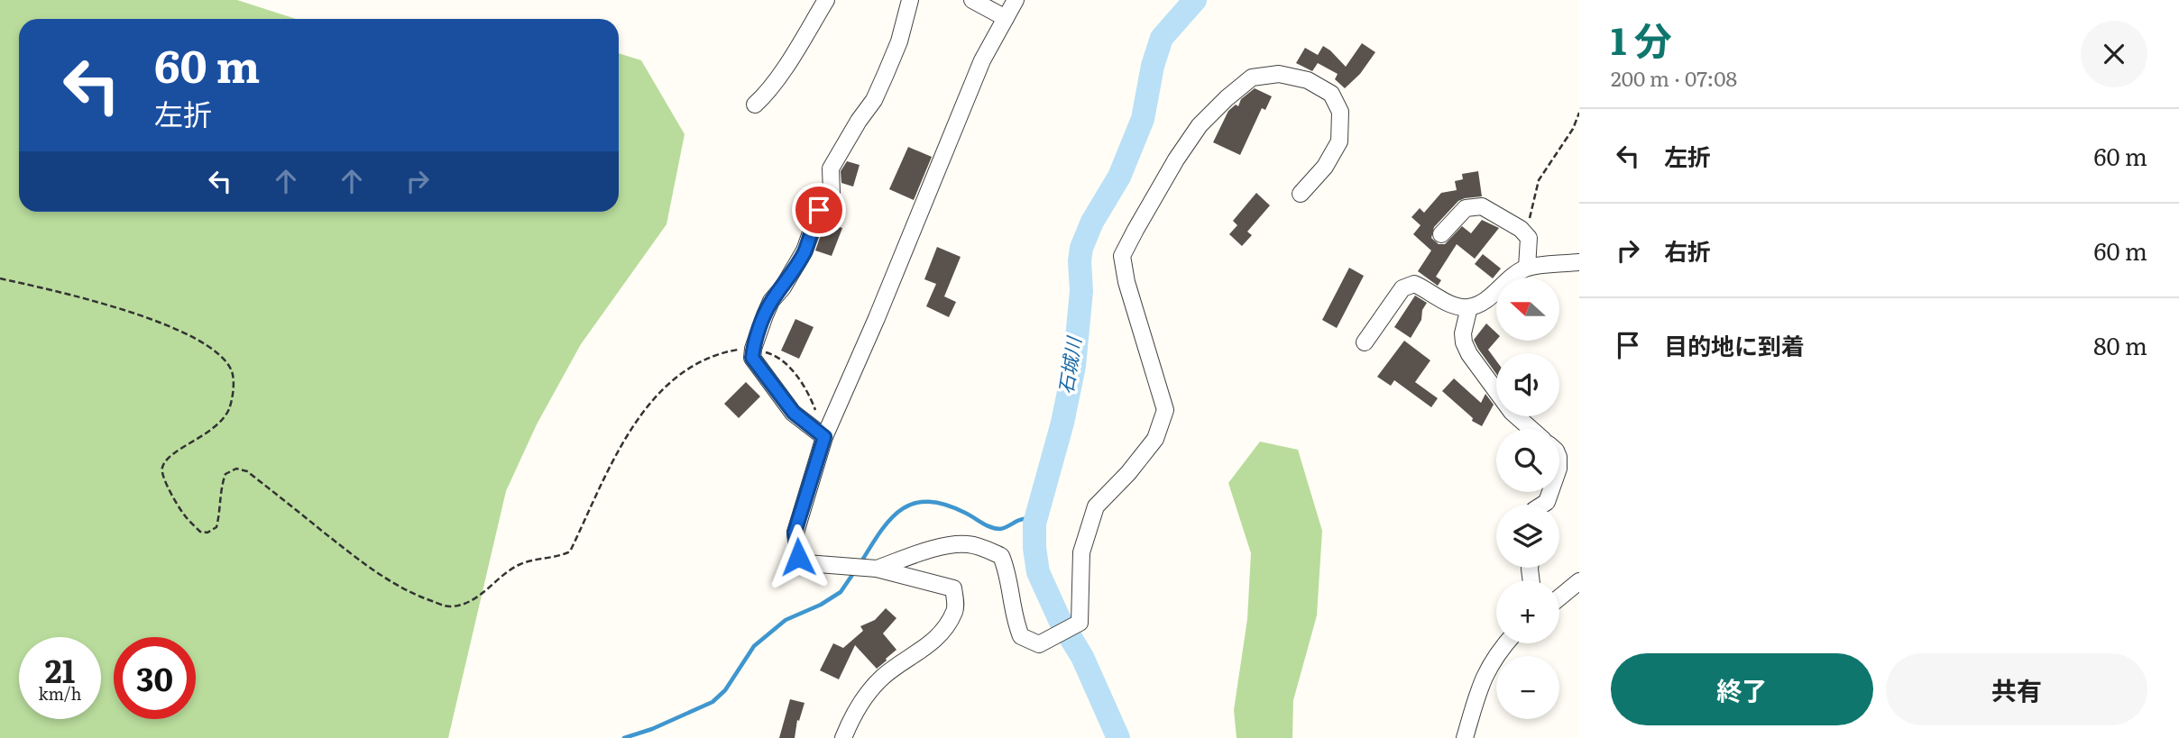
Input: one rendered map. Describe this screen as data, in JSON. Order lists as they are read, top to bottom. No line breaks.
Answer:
{"water":["石城川"],"north":"left","page":{"heading":["1 分","200 m · 07:08"],"turn":["60 m","左折"],"list":[{"name":"左折","value":"60 m"},{"name":"右折","value":"60 m"},{"name":"目的地に到着","value":"80 m"}],"map_buttons":["+","−"],"speed":"21 km/h","limit":"30","buttons":["終了","共有"]}}
